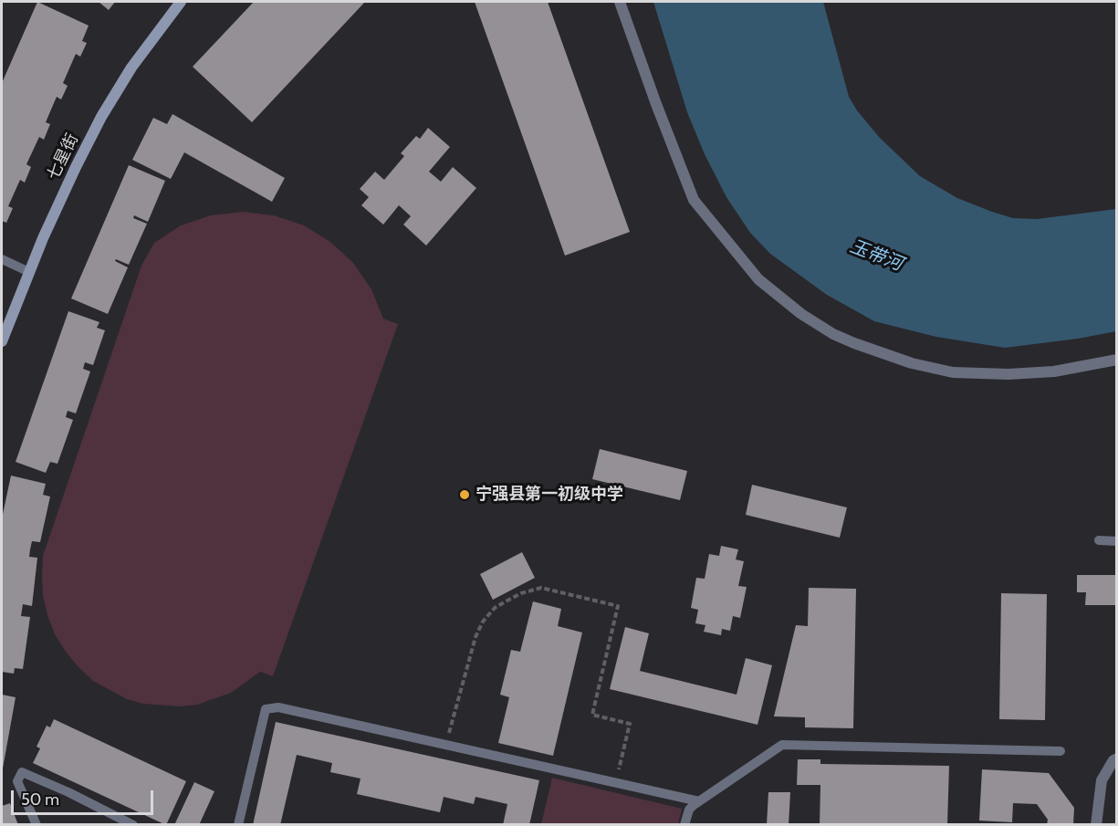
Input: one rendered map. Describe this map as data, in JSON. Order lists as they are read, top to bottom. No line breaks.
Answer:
{"streets":{"main road":["七星街"]},"water":["玉带河"],"places":["宁强县第一初级中学"],"scale_bar":"50 m"}
